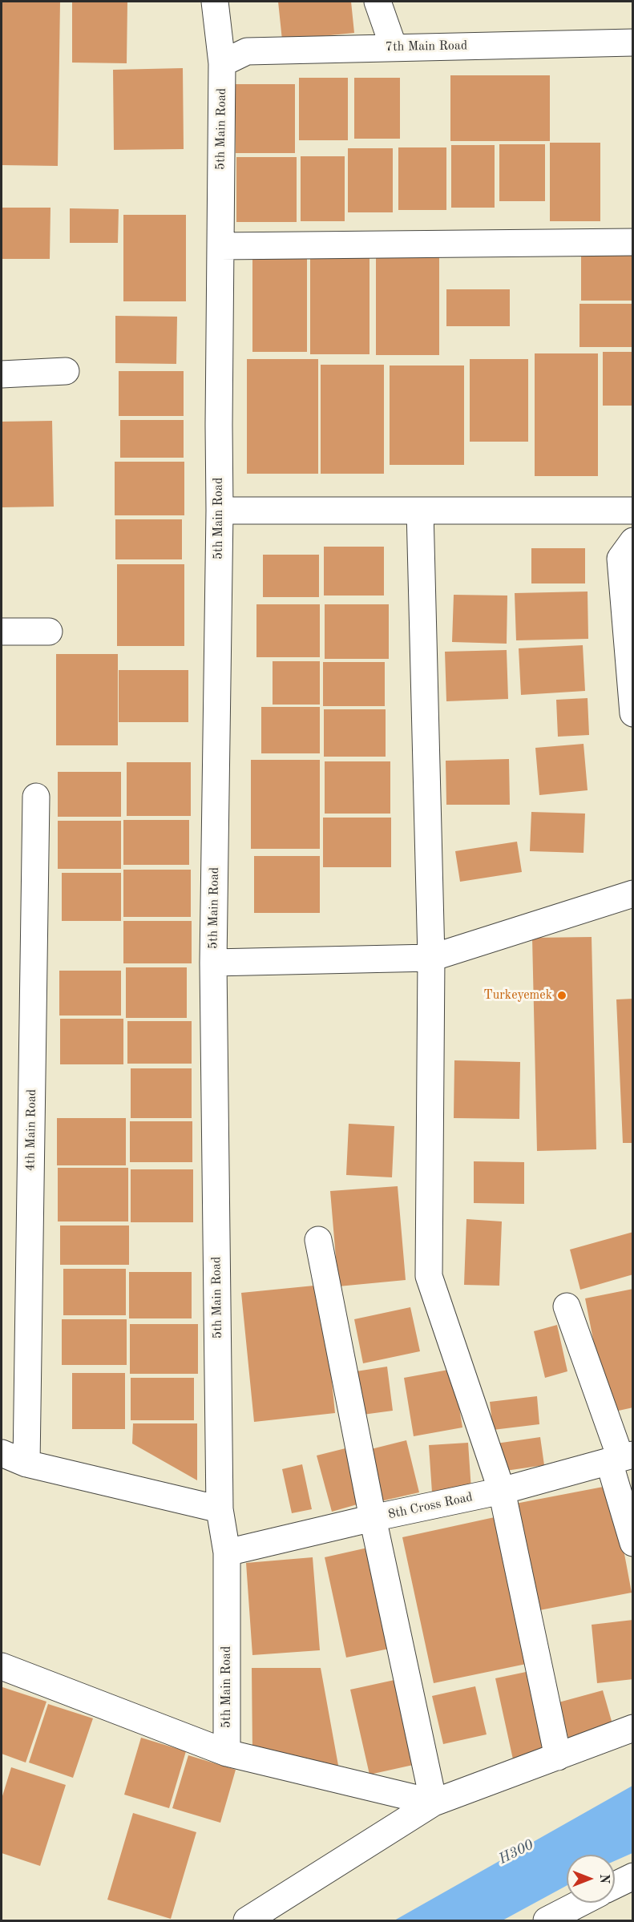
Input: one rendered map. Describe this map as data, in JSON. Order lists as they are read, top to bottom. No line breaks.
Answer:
{"streets":{"street":["7th Main Road","5th Main Road","4th Main Road","8th Cross Road"]},"crossings":[["7th Main Road","5th Main Road"],["5th Main Road","8th Cross Road"]],"water":["H300"],"places":["Turkeyemek"],"north":"right"}
